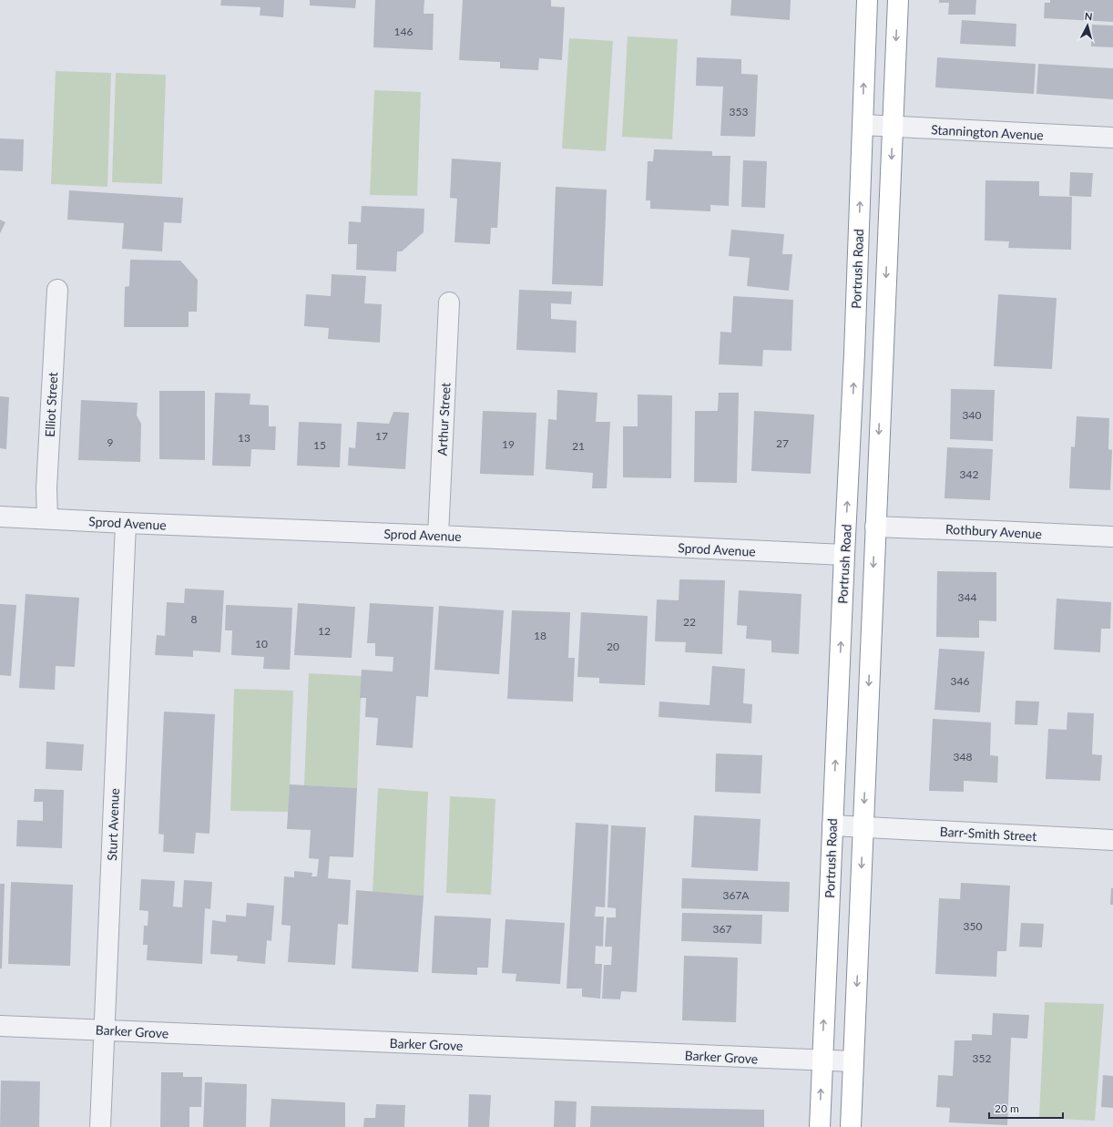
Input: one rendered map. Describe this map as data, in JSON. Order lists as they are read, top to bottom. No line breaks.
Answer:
{"streets":{"highway":["Portrush Road"],"street":["Stannington Avenue","Elliot Street","Arthur Street","Sprod Avenue","Rothbury Avenue","Sturt Avenue","Barr-Smith Street","Barker Grove"]},"crossings":[["Stannington Avenue","Portrush Road"],["Portrush Road","Sprod Avenue"],["Portrush Road","Barr-Smith Street"],["Portrush Road","Barker Grove"],["Elliot Street","Sprod Avenue"],["Arthur Street","Sprod Avenue"],["Sprod Avenue","Sturt Avenue"],["Sturt Avenue","Barker Grove"]],"house_numbers":["146","353","340","17","13","9","27","19","15","21","342","344","8","22","12","18","10","20","346","348","367A","350","367","352"],"scale_bar":"20 m","north":"top"}
